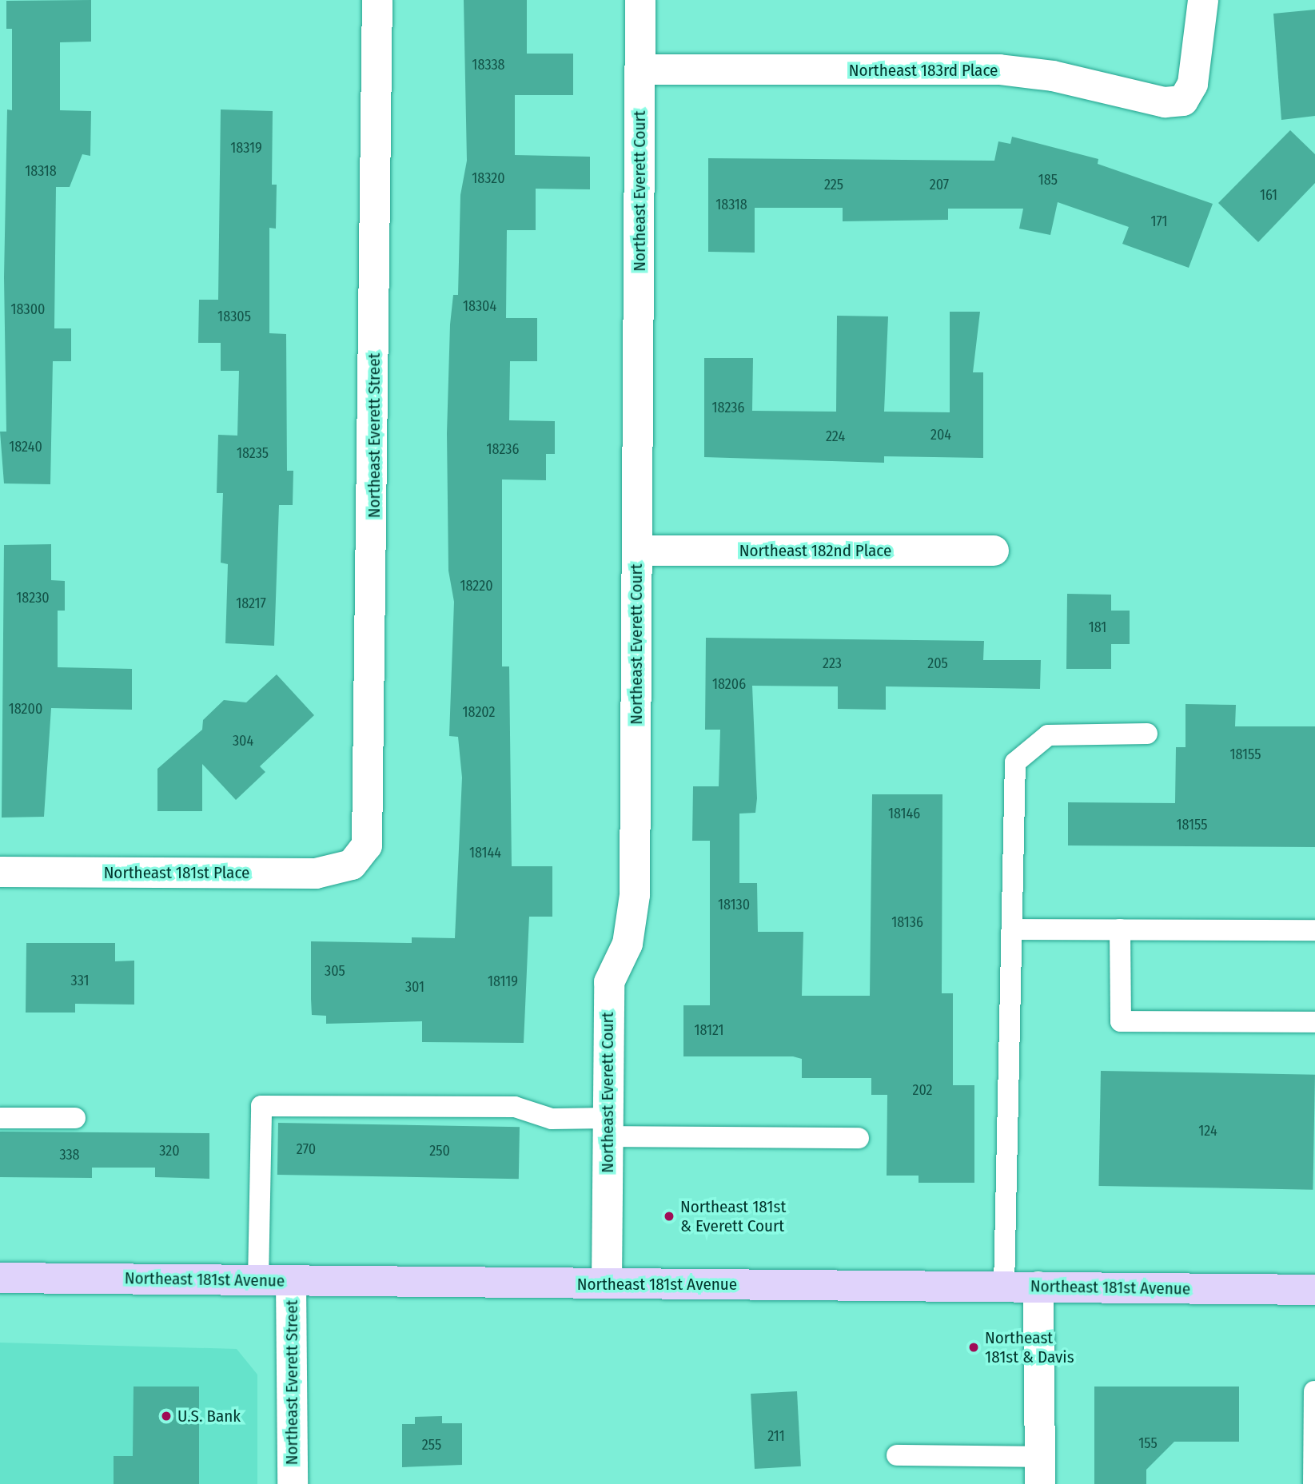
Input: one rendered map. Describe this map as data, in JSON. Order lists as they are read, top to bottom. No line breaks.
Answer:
{"streets":{"main road":["Northeast 181st Avenue"],"street":["Northeast 183rd Place","Northeast Everett Court","Northeast Everett Street","Northeast 182nd Place","Northeast 181st Place"]},"crossings":[["Northeast 183rd Place","Northeast Everett Court"],["Northeast Everett Court","Northeast 182nd Place"],["Northeast Everett Court","Northeast 181st Avenue"],["Northeast Everett Street","Northeast 181st Place"],["Northeast Everett Street","Northeast 181st Avenue"]],"places":["Northeast 181st & Everett Court","Northeast 181st & Davis","U.S. Bank"],"house_numbers":["18338","18319","18318","18320","185","225","207","161","18318","171","18304","18300","18305","18236","204","224","18240","18236","18235","18220","18230","18217","181","223","205","18206","18200","18202","304","18155","18146","18155","18144","18130","18136","305","331","18119","301","18121","202","124","270","320","250","338","211","155","255"]}
